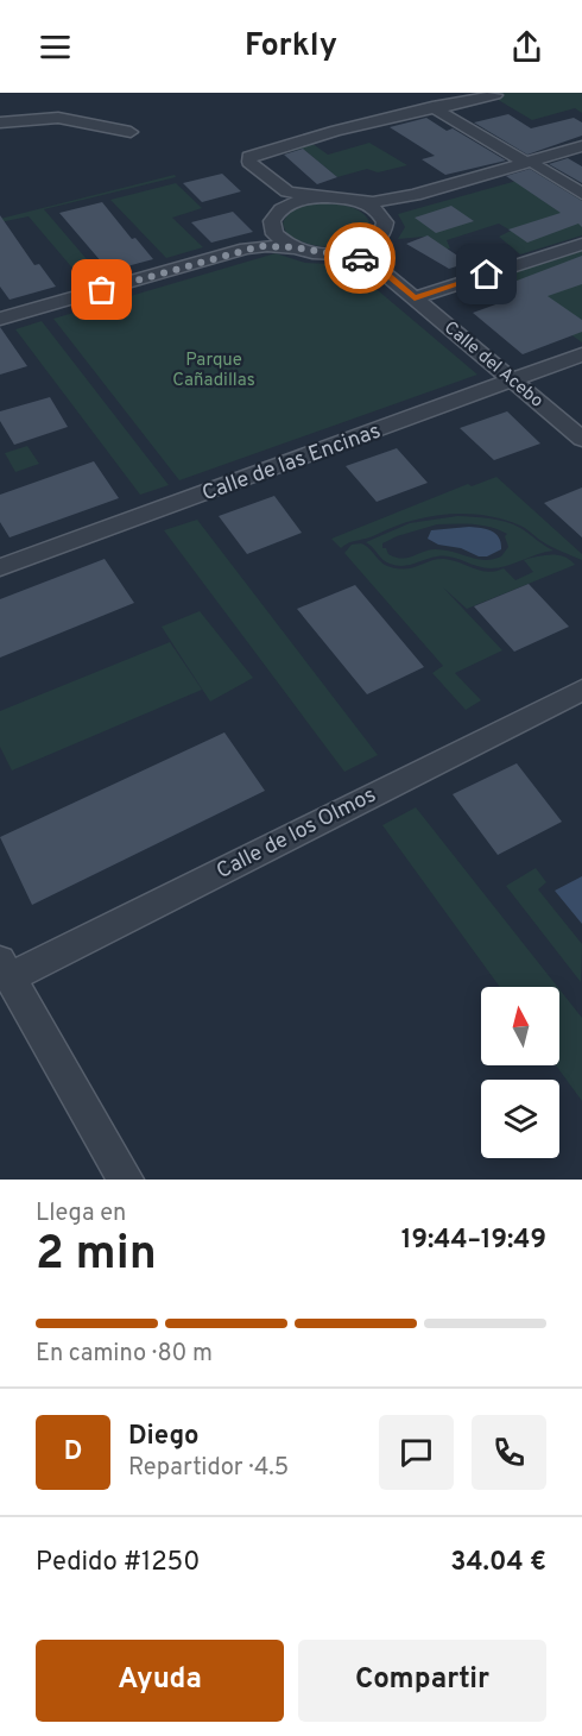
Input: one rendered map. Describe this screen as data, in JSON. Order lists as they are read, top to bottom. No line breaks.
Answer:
{"streets":{"street":["Calle del Acebo","Calle de las Encinas","Calle de los Olmos"]},"crossings":[["Calle del Acebo","Calle de las Encinas"]],"parks":["Parque Cañadillas"],"north":"top","page":{"header":"Forkly","heading":["2 min","Llega en","19:44–19:49"],"panel":["Diego","Repartidor · 4.5","Pedido #1250","34.04 €"],"bar":"En camino · 80 m","round":"D","buttons":["Ayuda","Compartir"]}}
